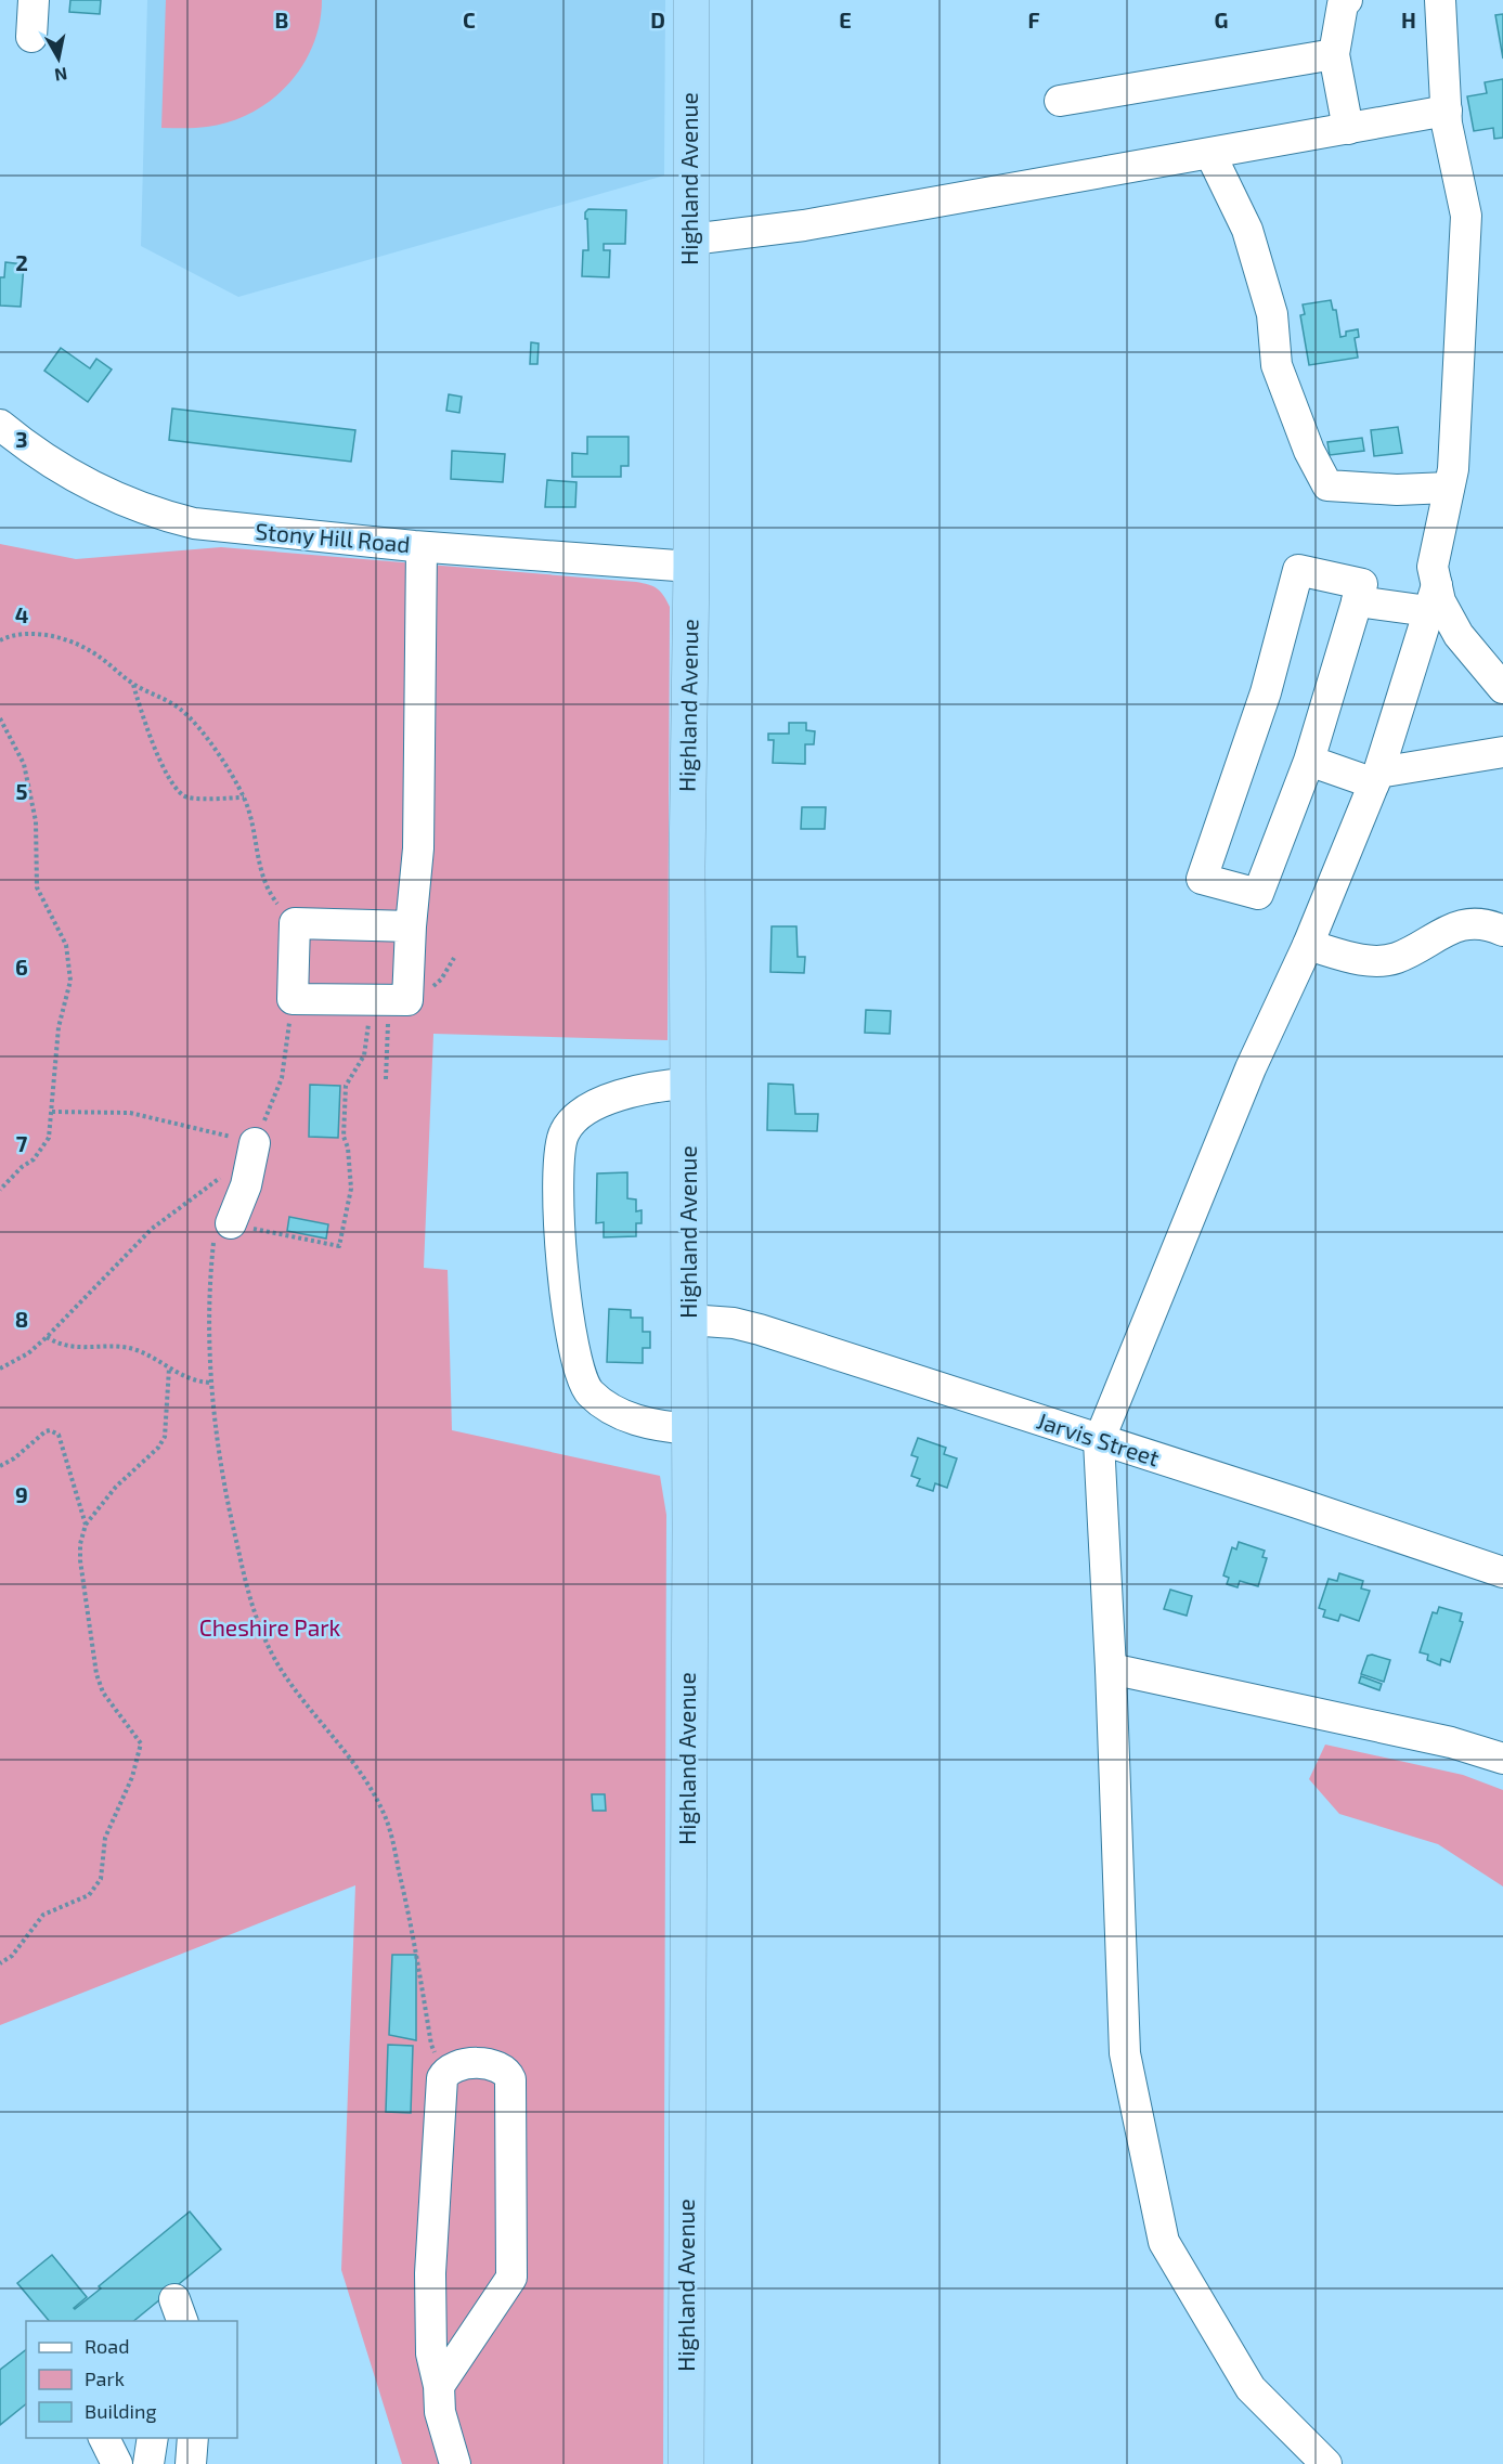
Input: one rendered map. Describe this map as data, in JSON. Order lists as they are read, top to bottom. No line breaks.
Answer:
{"streets":{"highway":["Highland Avenue"],"street":["Stony Hill Road","Jarvis Street"]},"crossings":[["Highland Avenue","Stony Hill Road"],["Highland Avenue","Jarvis Street"]],"parks":["Cheshire Park"],"legend":["Road","Park","Building"],"north":"bottom","grid":{"columns":["B","C","D","E","F","G","H"],"rows":["2","3","4","5","6","7","8","9"]}}
